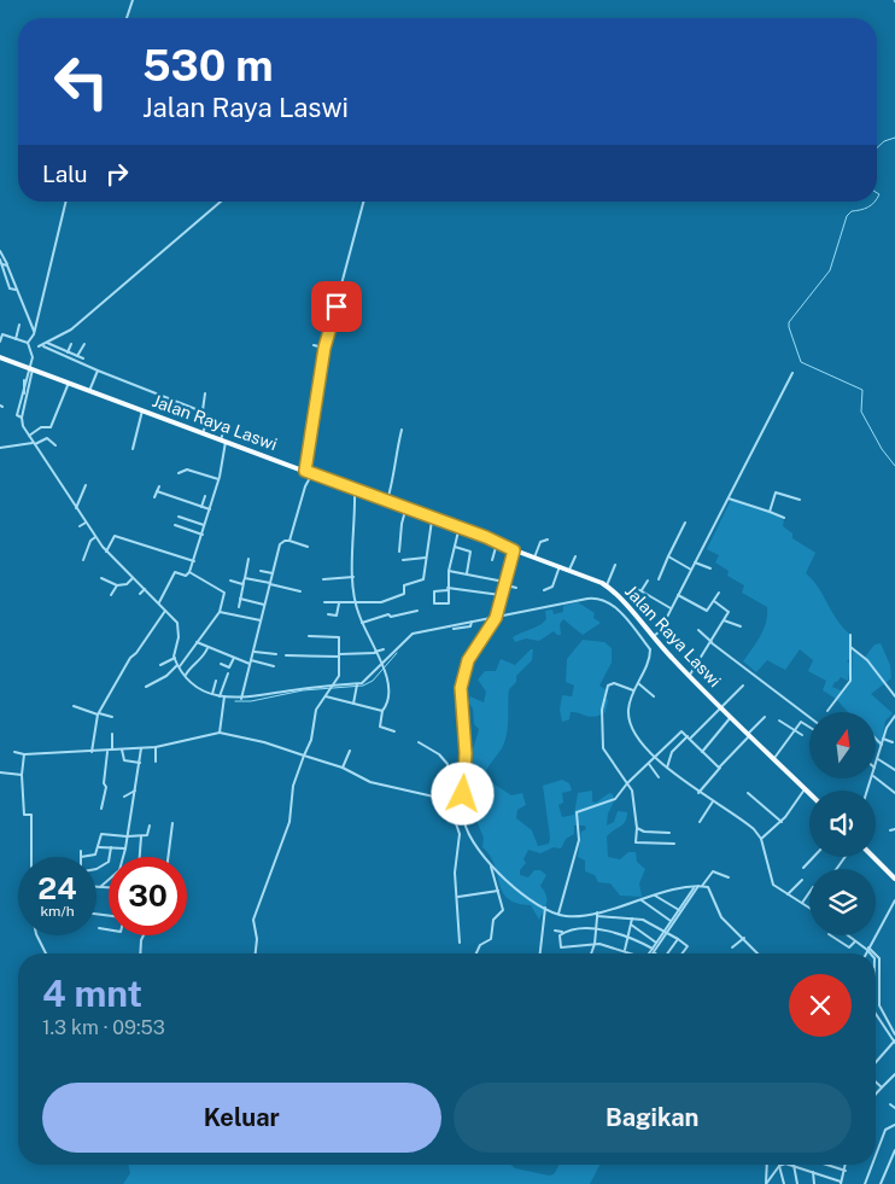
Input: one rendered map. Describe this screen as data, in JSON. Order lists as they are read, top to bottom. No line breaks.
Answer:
{"streets":{"main road":["Jalan Raya Laswi"]},"north":"top","page":{"turn":["530 m","Jalan Raya Laswi"],"then":"Lalu","speed":"24 km/h","limit":"30","heading":["4 mnt","1.3 km · 09:53"],"buttons":["Keluar","Bagikan"]}}
